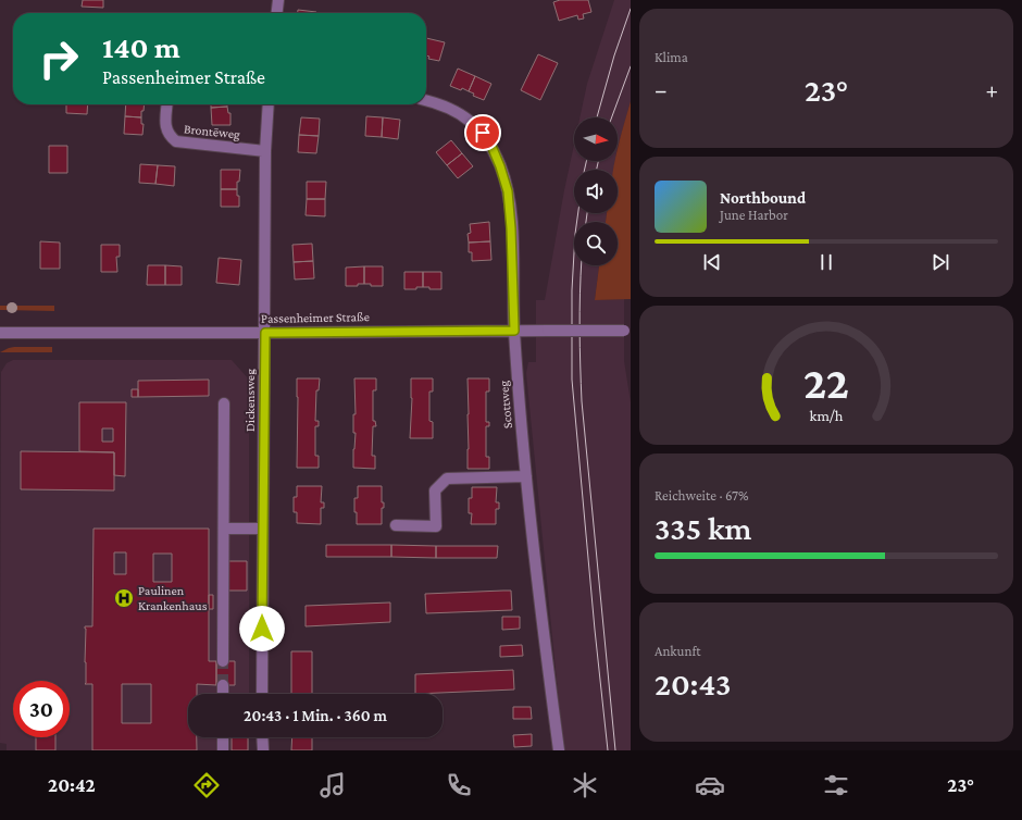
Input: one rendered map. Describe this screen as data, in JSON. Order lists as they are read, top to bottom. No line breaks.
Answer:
{"streets":{"street":["Brontëweg","Passenheimer Straße","Dickensweg","Scottweg"]},"crossings":[["Brontëweg","Dickensweg"],["Passenheimer Straße","Dickensweg"],["Passenheimer Straße","Scottweg"]],"places":{"hospital":["Paulinen Krankenhaus"]},"north":"right","page":{"tile":["Klima",["Reichweite · 67%","335 km"],["Ankunft","20:43"]],"turn":["140 m","Passenheimer Straße"],"heat":["−","23°","+"],"song":["Northbound","June Harbor"],"limit":"30","trip":"20:43 · 1 Min. · 360 m","tabs":["20:42","23°"],"gauge":["22","km/h"]}}
